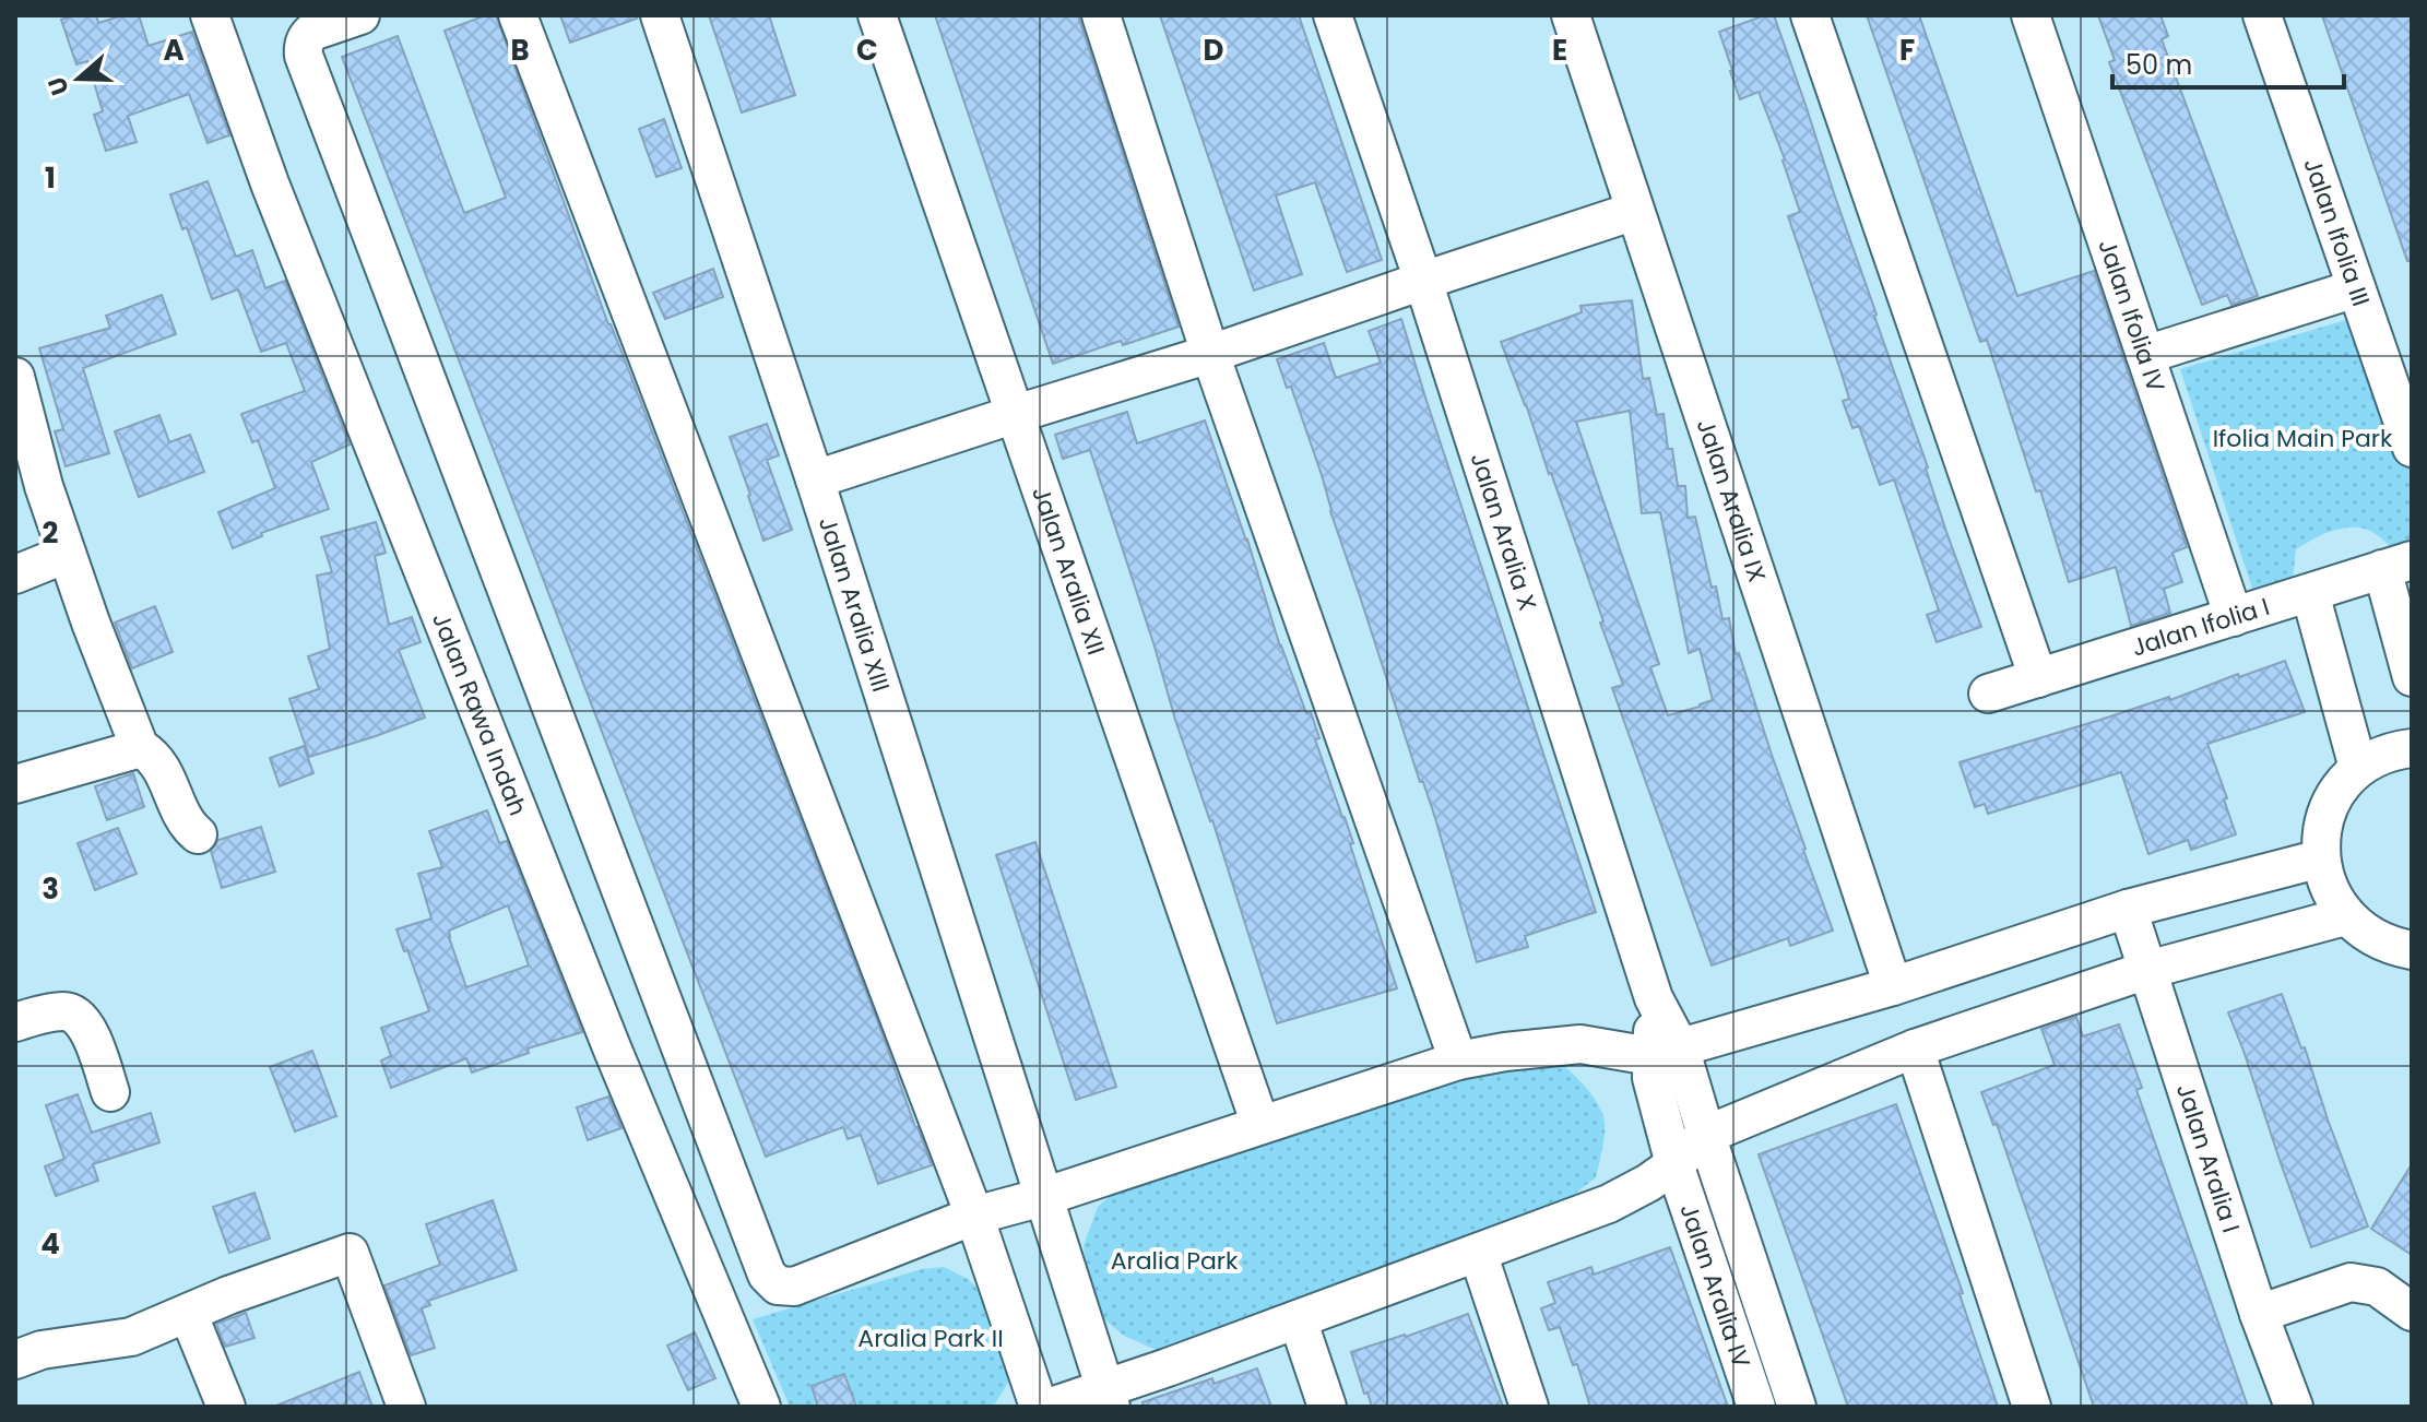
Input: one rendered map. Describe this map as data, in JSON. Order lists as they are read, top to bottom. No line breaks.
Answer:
{"streets":{"street":["Jalan Ifolia III","Jalan Ifolia IV","Jalan Aralia IX","Jalan Aralia X","Jalan Aralia XII","Jalan Aralia XIII","Jalan Ifolia I","Jalan Rawa Indah","Jalan Aralia I","Jalan Aralia IV"]},"crossings":[["Jalan Ifolia IV","Jalan Ifolia I"],["Jalan Aralia X","Jalan Aralia IV"]],"parks":["Ifolia Main Park","Aralia Park","Aralia Park II"],"scale_bar":"50 m","north":"left","grid":{"columns":["A","B","C","D","E","F"],"rows":["1","2","3","4"]}}
